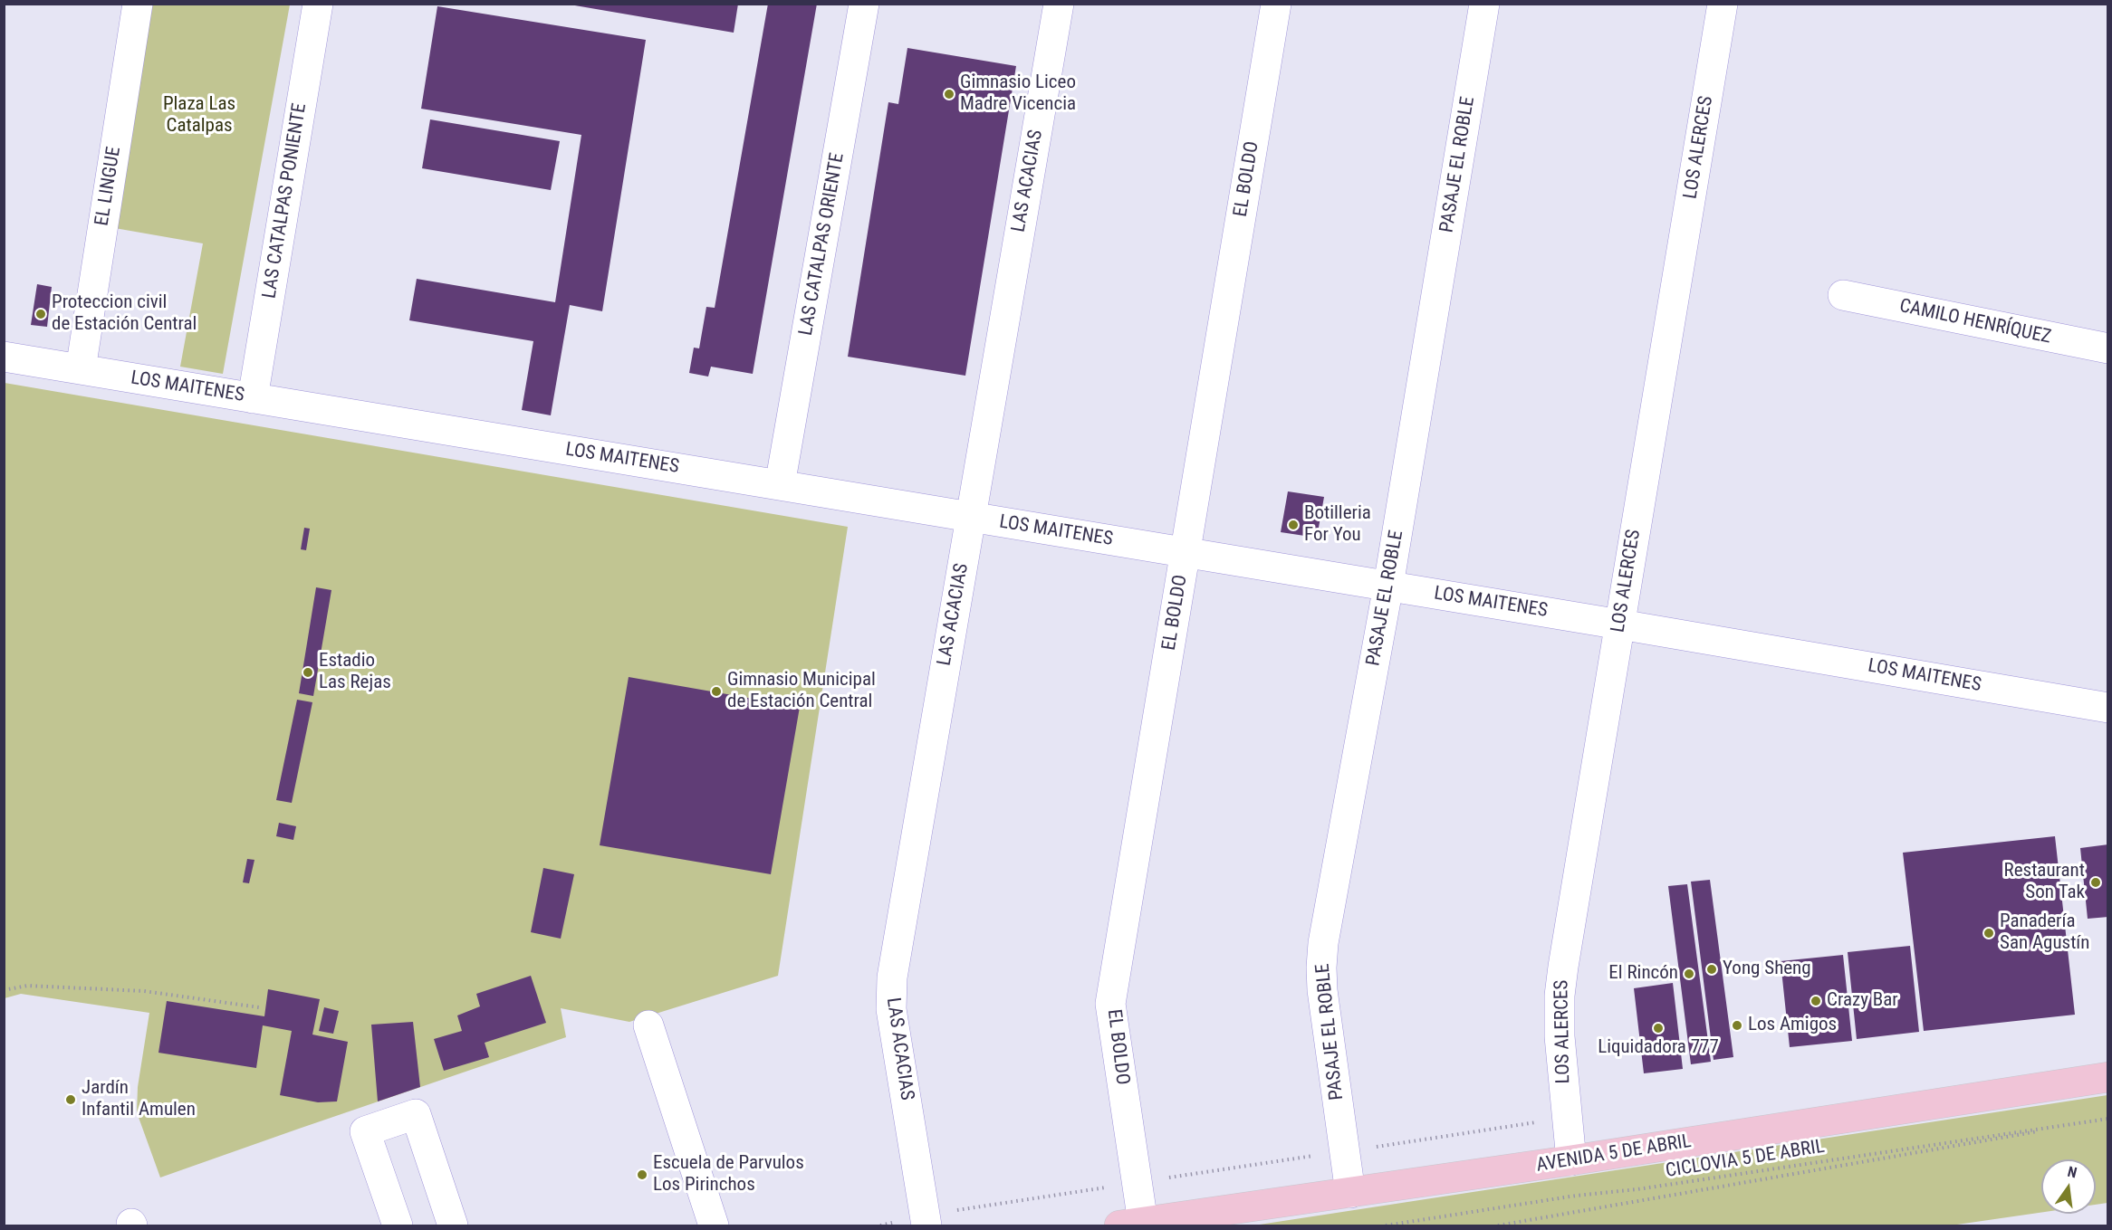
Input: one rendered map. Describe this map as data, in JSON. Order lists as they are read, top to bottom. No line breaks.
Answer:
{"streets":{"main road":["AVENIDA 5 DE ABRIL"],"street":["LOS ALERCES","PASAJE EL ROBLE","EL BOLDO","LAS ACACIAS","EL LINGUE","LAS CATALPAS PONIENTE","LAS CATALPAS ORIENTE","CAMILO HENRÍQUEZ","LOS MAITENES"],"path":["CICLOVIA 5 DE ABRIL"]},"crossings":[["LOS ALERCES","LOS MAITENES"],["LOS ALERCES","AVENIDA 5 DE ABRIL"],["PASAJE EL ROBLE","LOS MAITENES"],["PASAJE EL ROBLE","AVENIDA 5 DE ABRIL"],["EL BOLDO","LOS MAITENES"],["EL BOLDO","AVENIDA 5 DE ABRIL"],["LAS ACACIAS","LOS MAITENES"],["EL LINGUE","LOS MAITENES"],["LAS CATALPAS PONIENTE","LOS MAITENES"],["LAS CATALPAS ORIENTE","LOS MAITENES"]],"parks":["Plaza Las Catalpas"],"places":["Gimnasio Liceo Madre Vicencia","Proteccion civil de Estación Central","Botilleria For You","Estadio Las Rejas","Gimnasio Municipal de Estación Central","Restaurant Son Tak","Panadería San Agustín","Yong Sheng","El Rincón","Crazy Bar","Los Amigos","Liquidadora 777","Jardín Infantil Amulen","Escuela de Parvulos Los Pirinchos"],"north":"top"}
